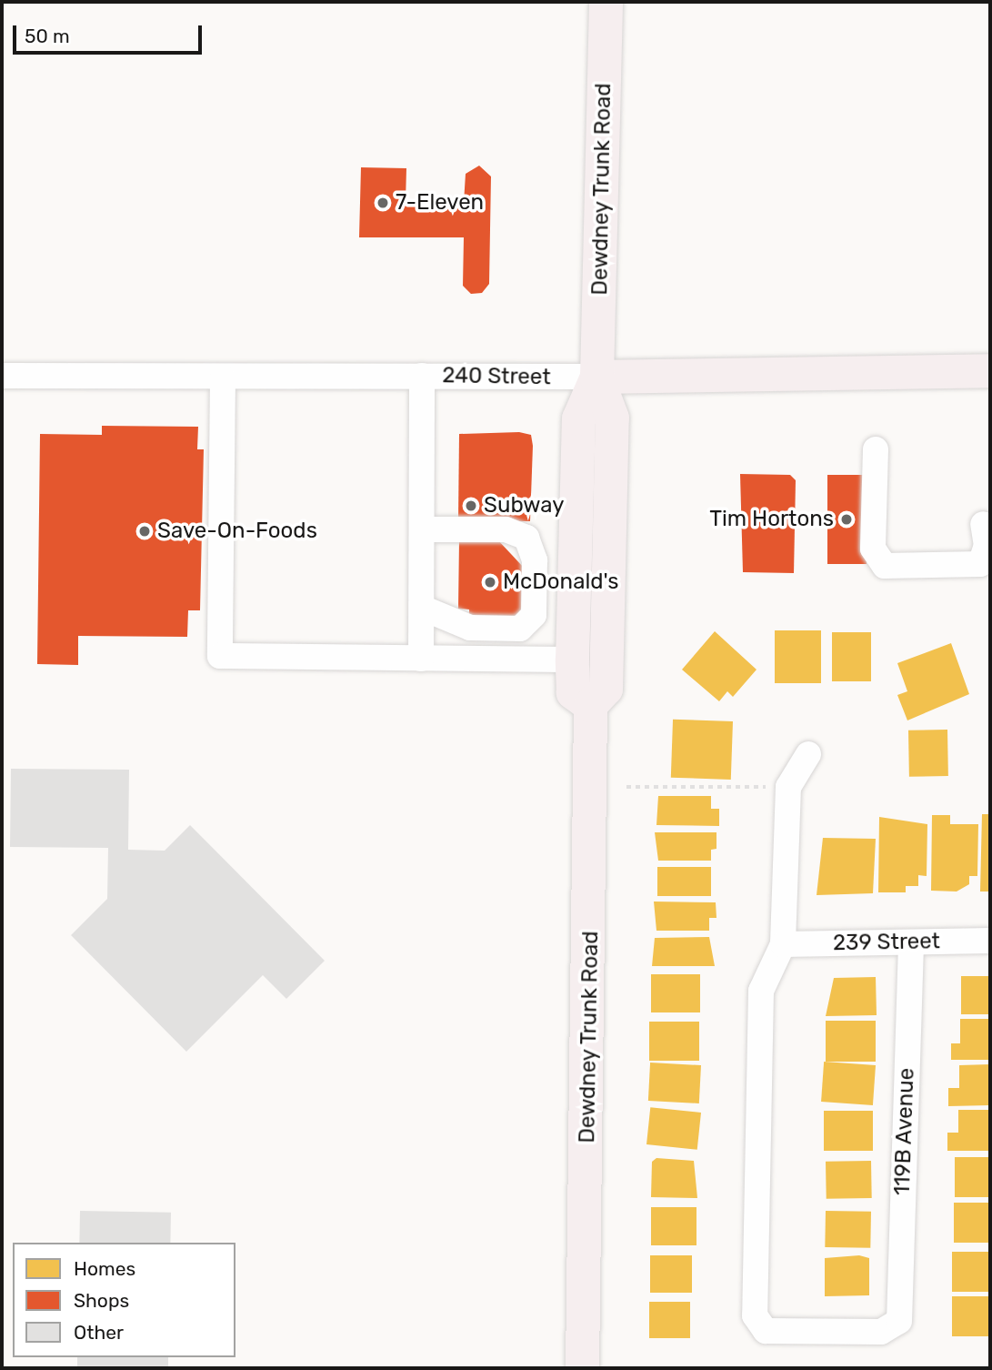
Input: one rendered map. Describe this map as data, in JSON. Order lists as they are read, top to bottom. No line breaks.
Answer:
{"streets":{"main road":["Dewdney Trunk Road","240 Street"],"street":["239 Street","119B Avenue"]},"crossings":[["Dewdney Trunk Road","240 Street"],["239 Street","119B Avenue"]],"places":["7-Eleven","Subway","Tim Hortons","Save-On-Foods","McDonald's"],"legend":["Homes","Shops","Other"],"scale_bar":"50 m"}
